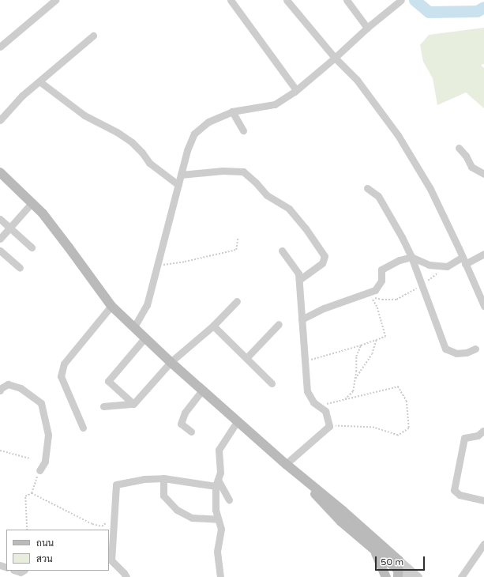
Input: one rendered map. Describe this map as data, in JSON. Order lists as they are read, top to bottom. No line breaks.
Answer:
{"legend":["ถนน","สวน"],"scale_bar":"50 m"}
